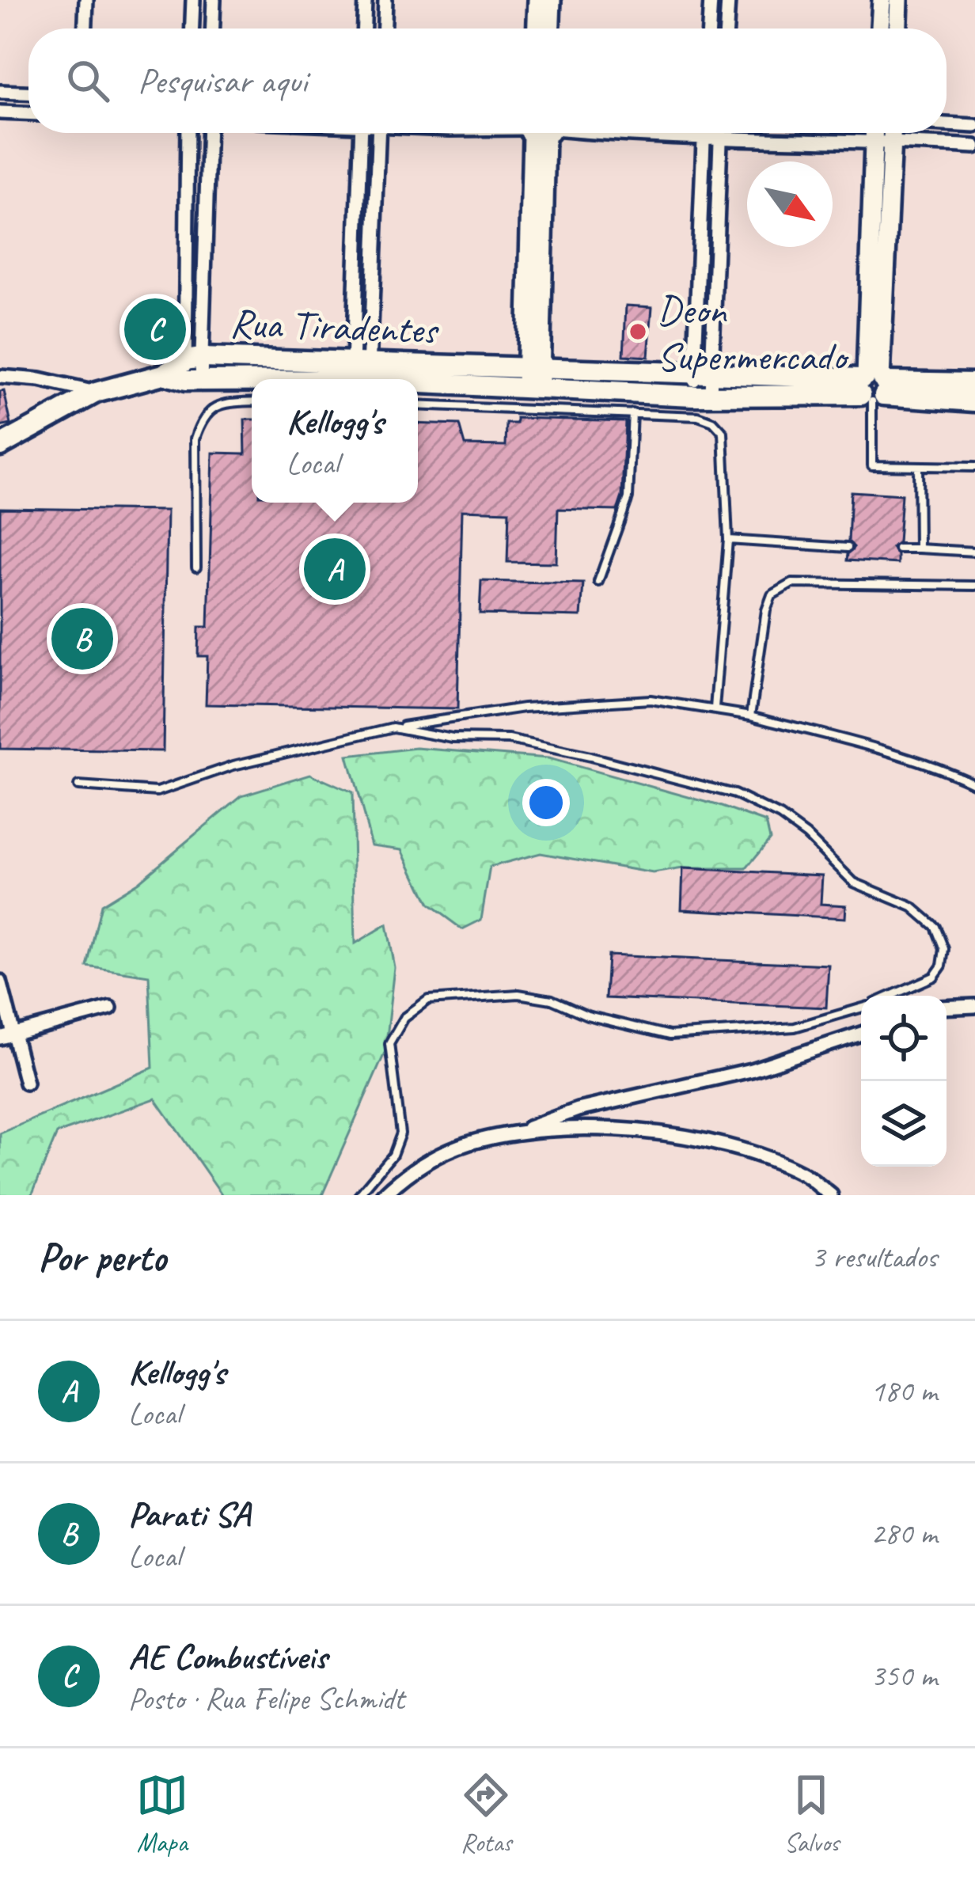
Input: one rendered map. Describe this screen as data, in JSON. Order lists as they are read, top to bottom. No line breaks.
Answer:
{"streets":{"main road":["Rua Tiradentes"]},"places":["Deon Supermercado"],"north":"bottom right","page":{"search":"Pesquisar aqui","pins":["C","A","B"],"popup":["Kellogg's","Local"],"heading":["Por perto","3 resultados"],"list":[{"mark":"A","name":"Kellogg's","note":"Local","value":"180 m"},{"mark":"B","name":"Parati SA","note":"Local","value":"280 m"},{"mark":"C","name":"AE Combustíveis","note":"Posto · Rua Felipe Schmidt","value":"350 m"}],"nav":["Mapa","Rotas","Salvos"]}}
